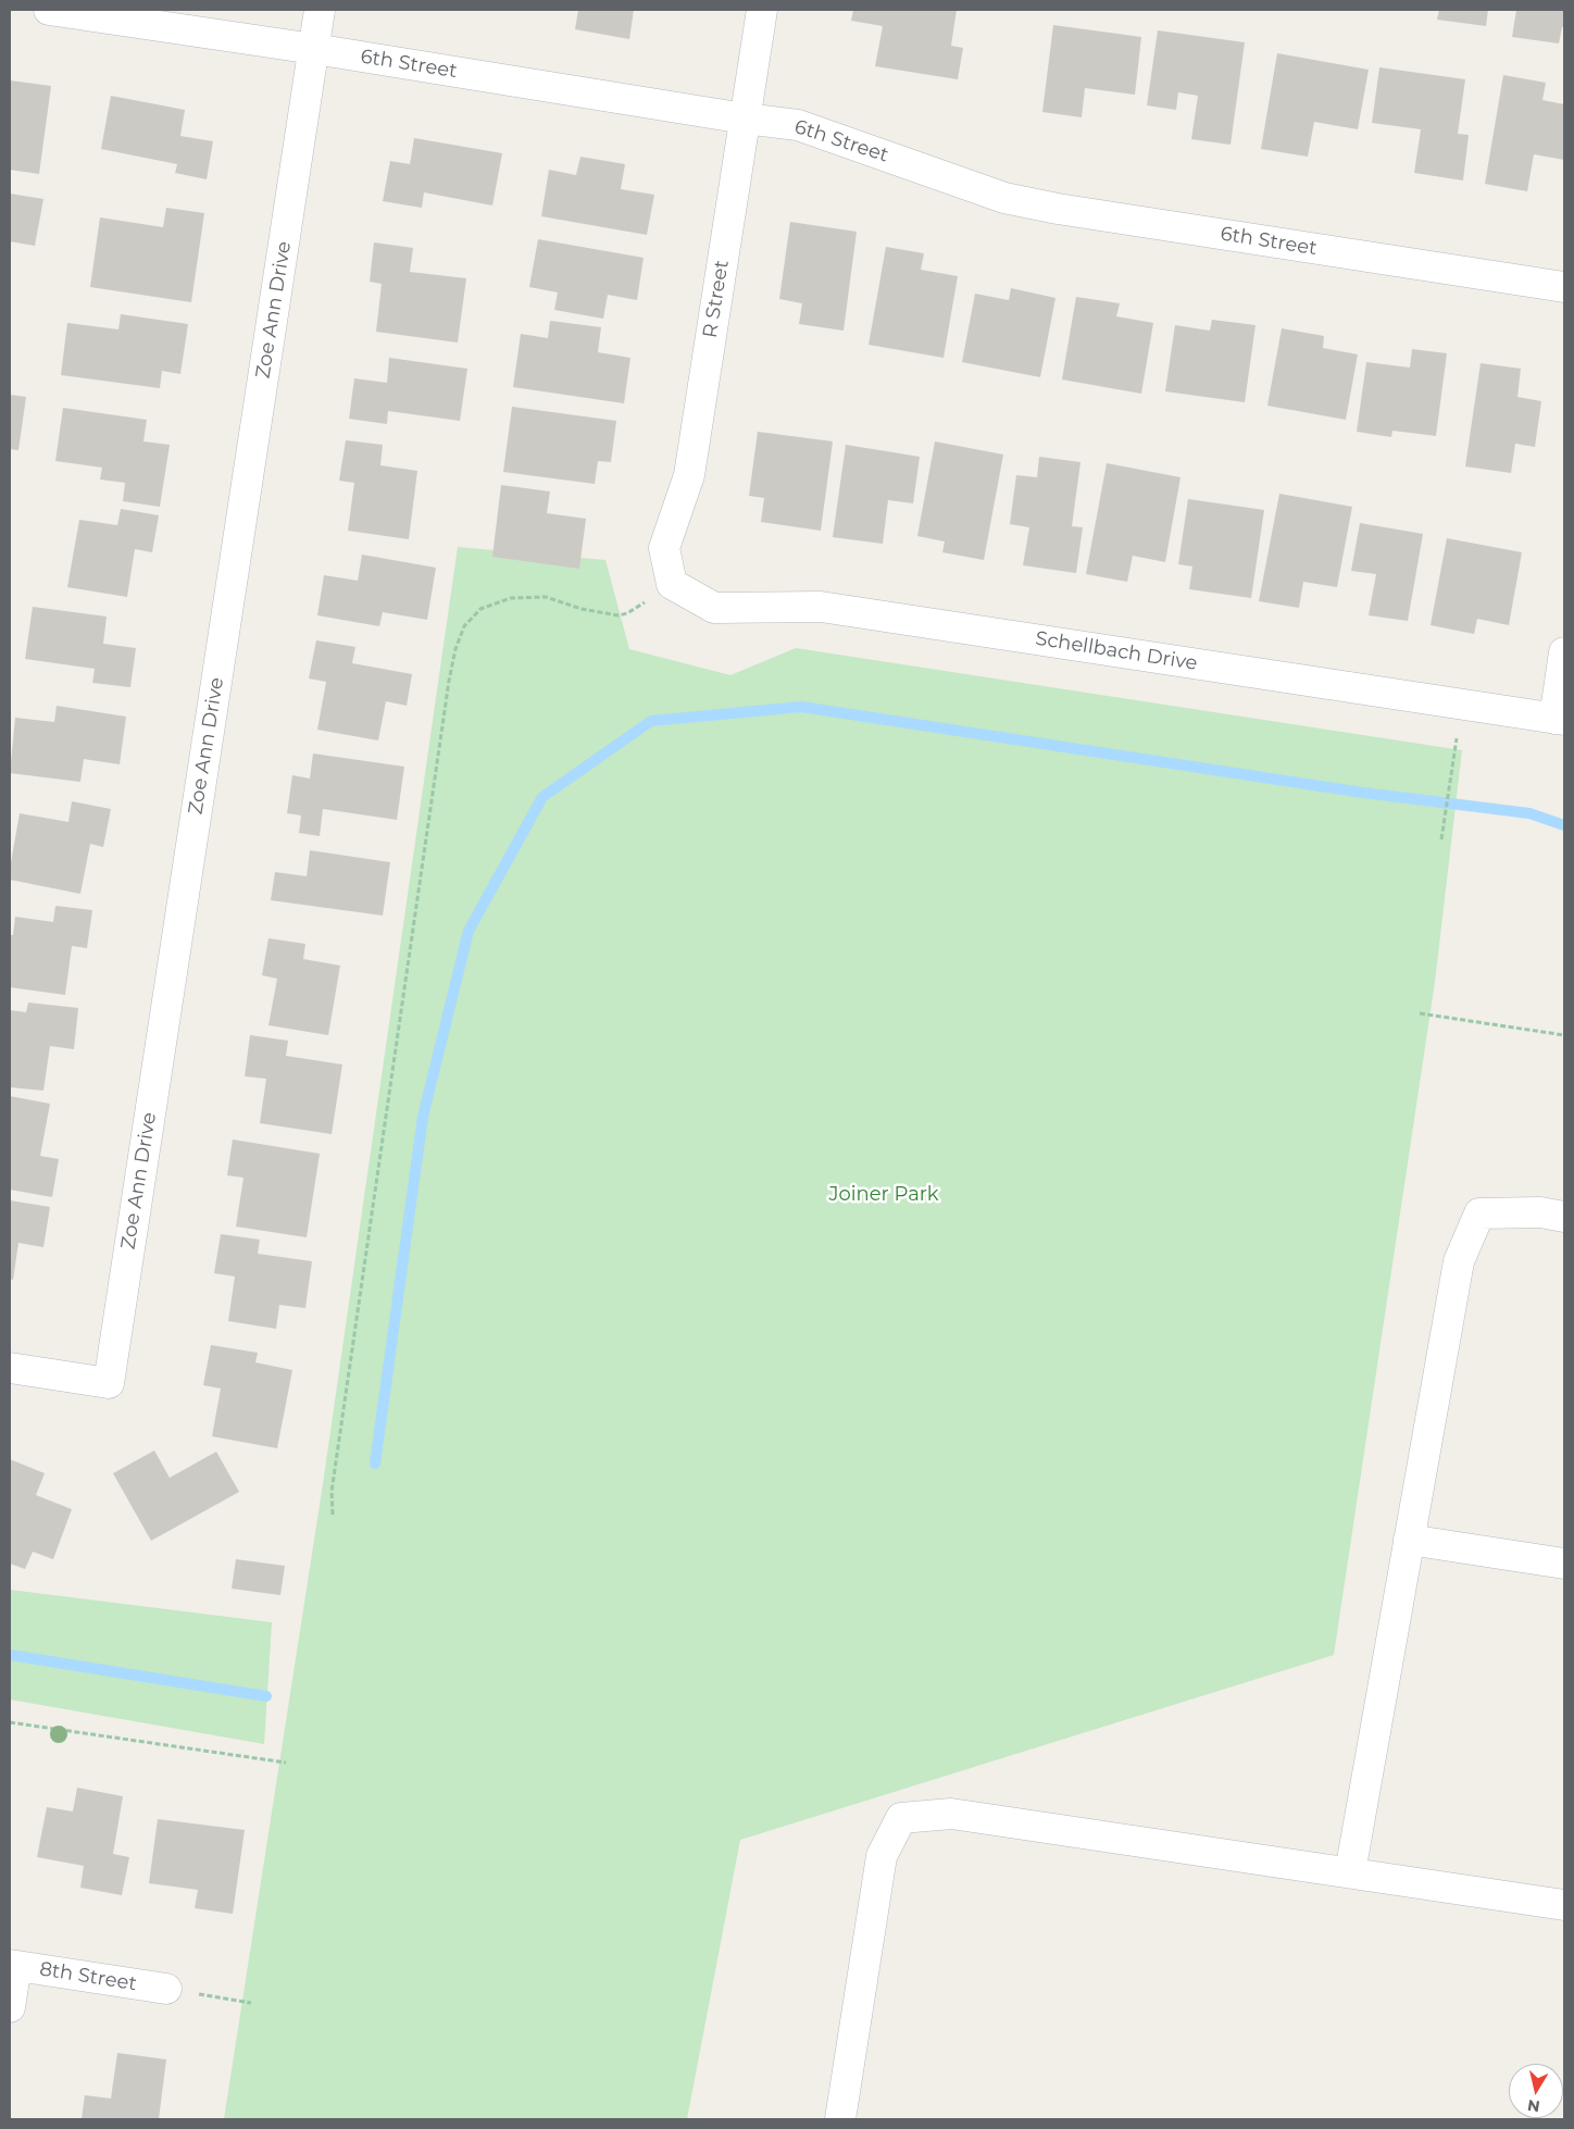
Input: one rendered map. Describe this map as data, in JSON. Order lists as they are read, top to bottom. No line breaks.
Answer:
{"streets":{"street":["6th Street","R Street","Zoe Ann Drive","Schellbach Drive","8th Street"]},"crossings":[["6th Street","R Street"],["6th Street","Zoe Ann Drive"],["R Street","Schellbach Drive"]],"parks":["Joiner Park"],"north":"bottom"}
